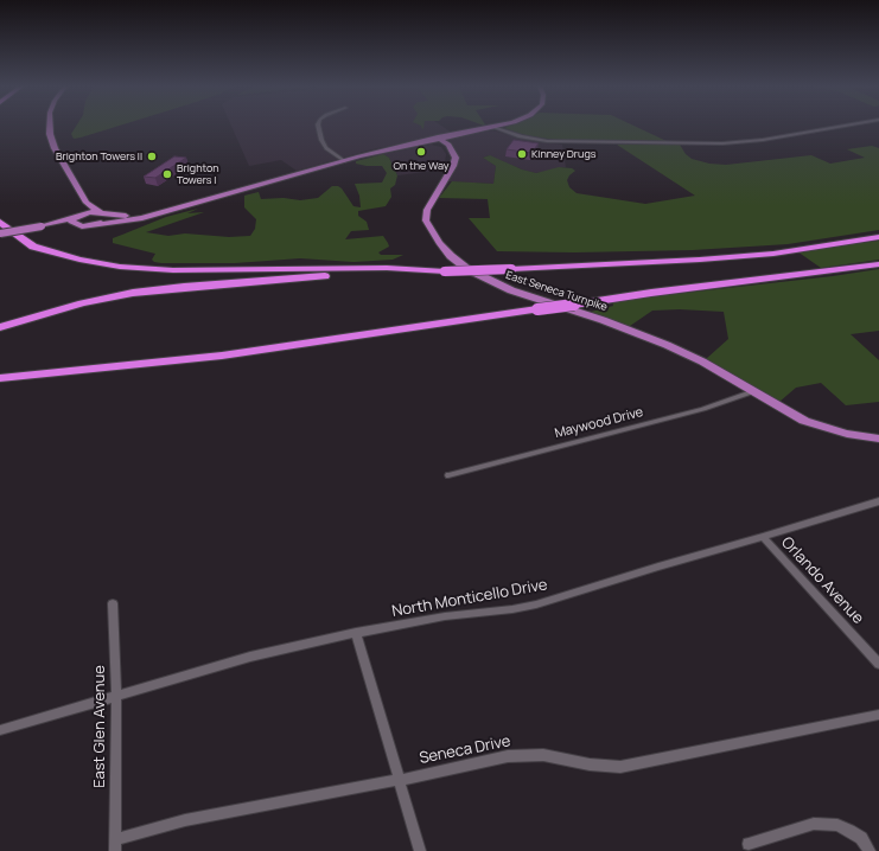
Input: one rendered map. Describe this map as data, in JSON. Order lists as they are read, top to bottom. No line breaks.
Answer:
{"streets":{"main road":["East Seneca Turnpike"],"street":["Maywood Drive","Orlando Avenue","North Monticello Drive","East Glen Avenue","Seneca Drive"]},"crossings":[["East Seneca Turnpike","Maywood Drive"],["Orlando Avenue","North Monticello Drive"],["North Monticello Drive","East Glen Avenue"],["East Glen Avenue","Seneca Drive"]],"places":["On the Way","Kinney Drugs","Brighton Towers II","Brighton Towers I"]}
